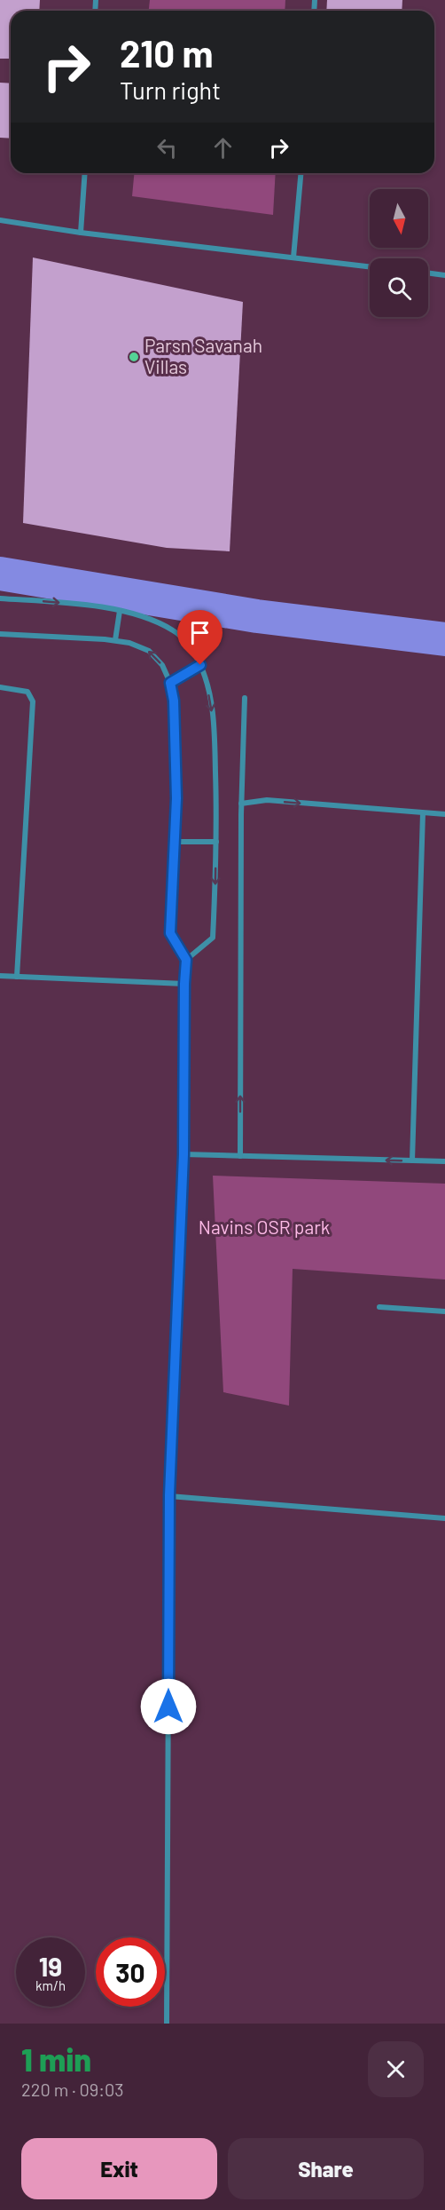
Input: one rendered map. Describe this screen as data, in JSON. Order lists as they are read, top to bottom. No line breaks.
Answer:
{"parks":["Navins OSR park"],"places":["Parsn Savanah Villas"],"north":"bottom","page":{"turn":["210 m","Turn right"],"speed":"19 km/h","limit":"30","heading":["1 min","220 m · 09:03"],"buttons":["Exit","Share"]}}
